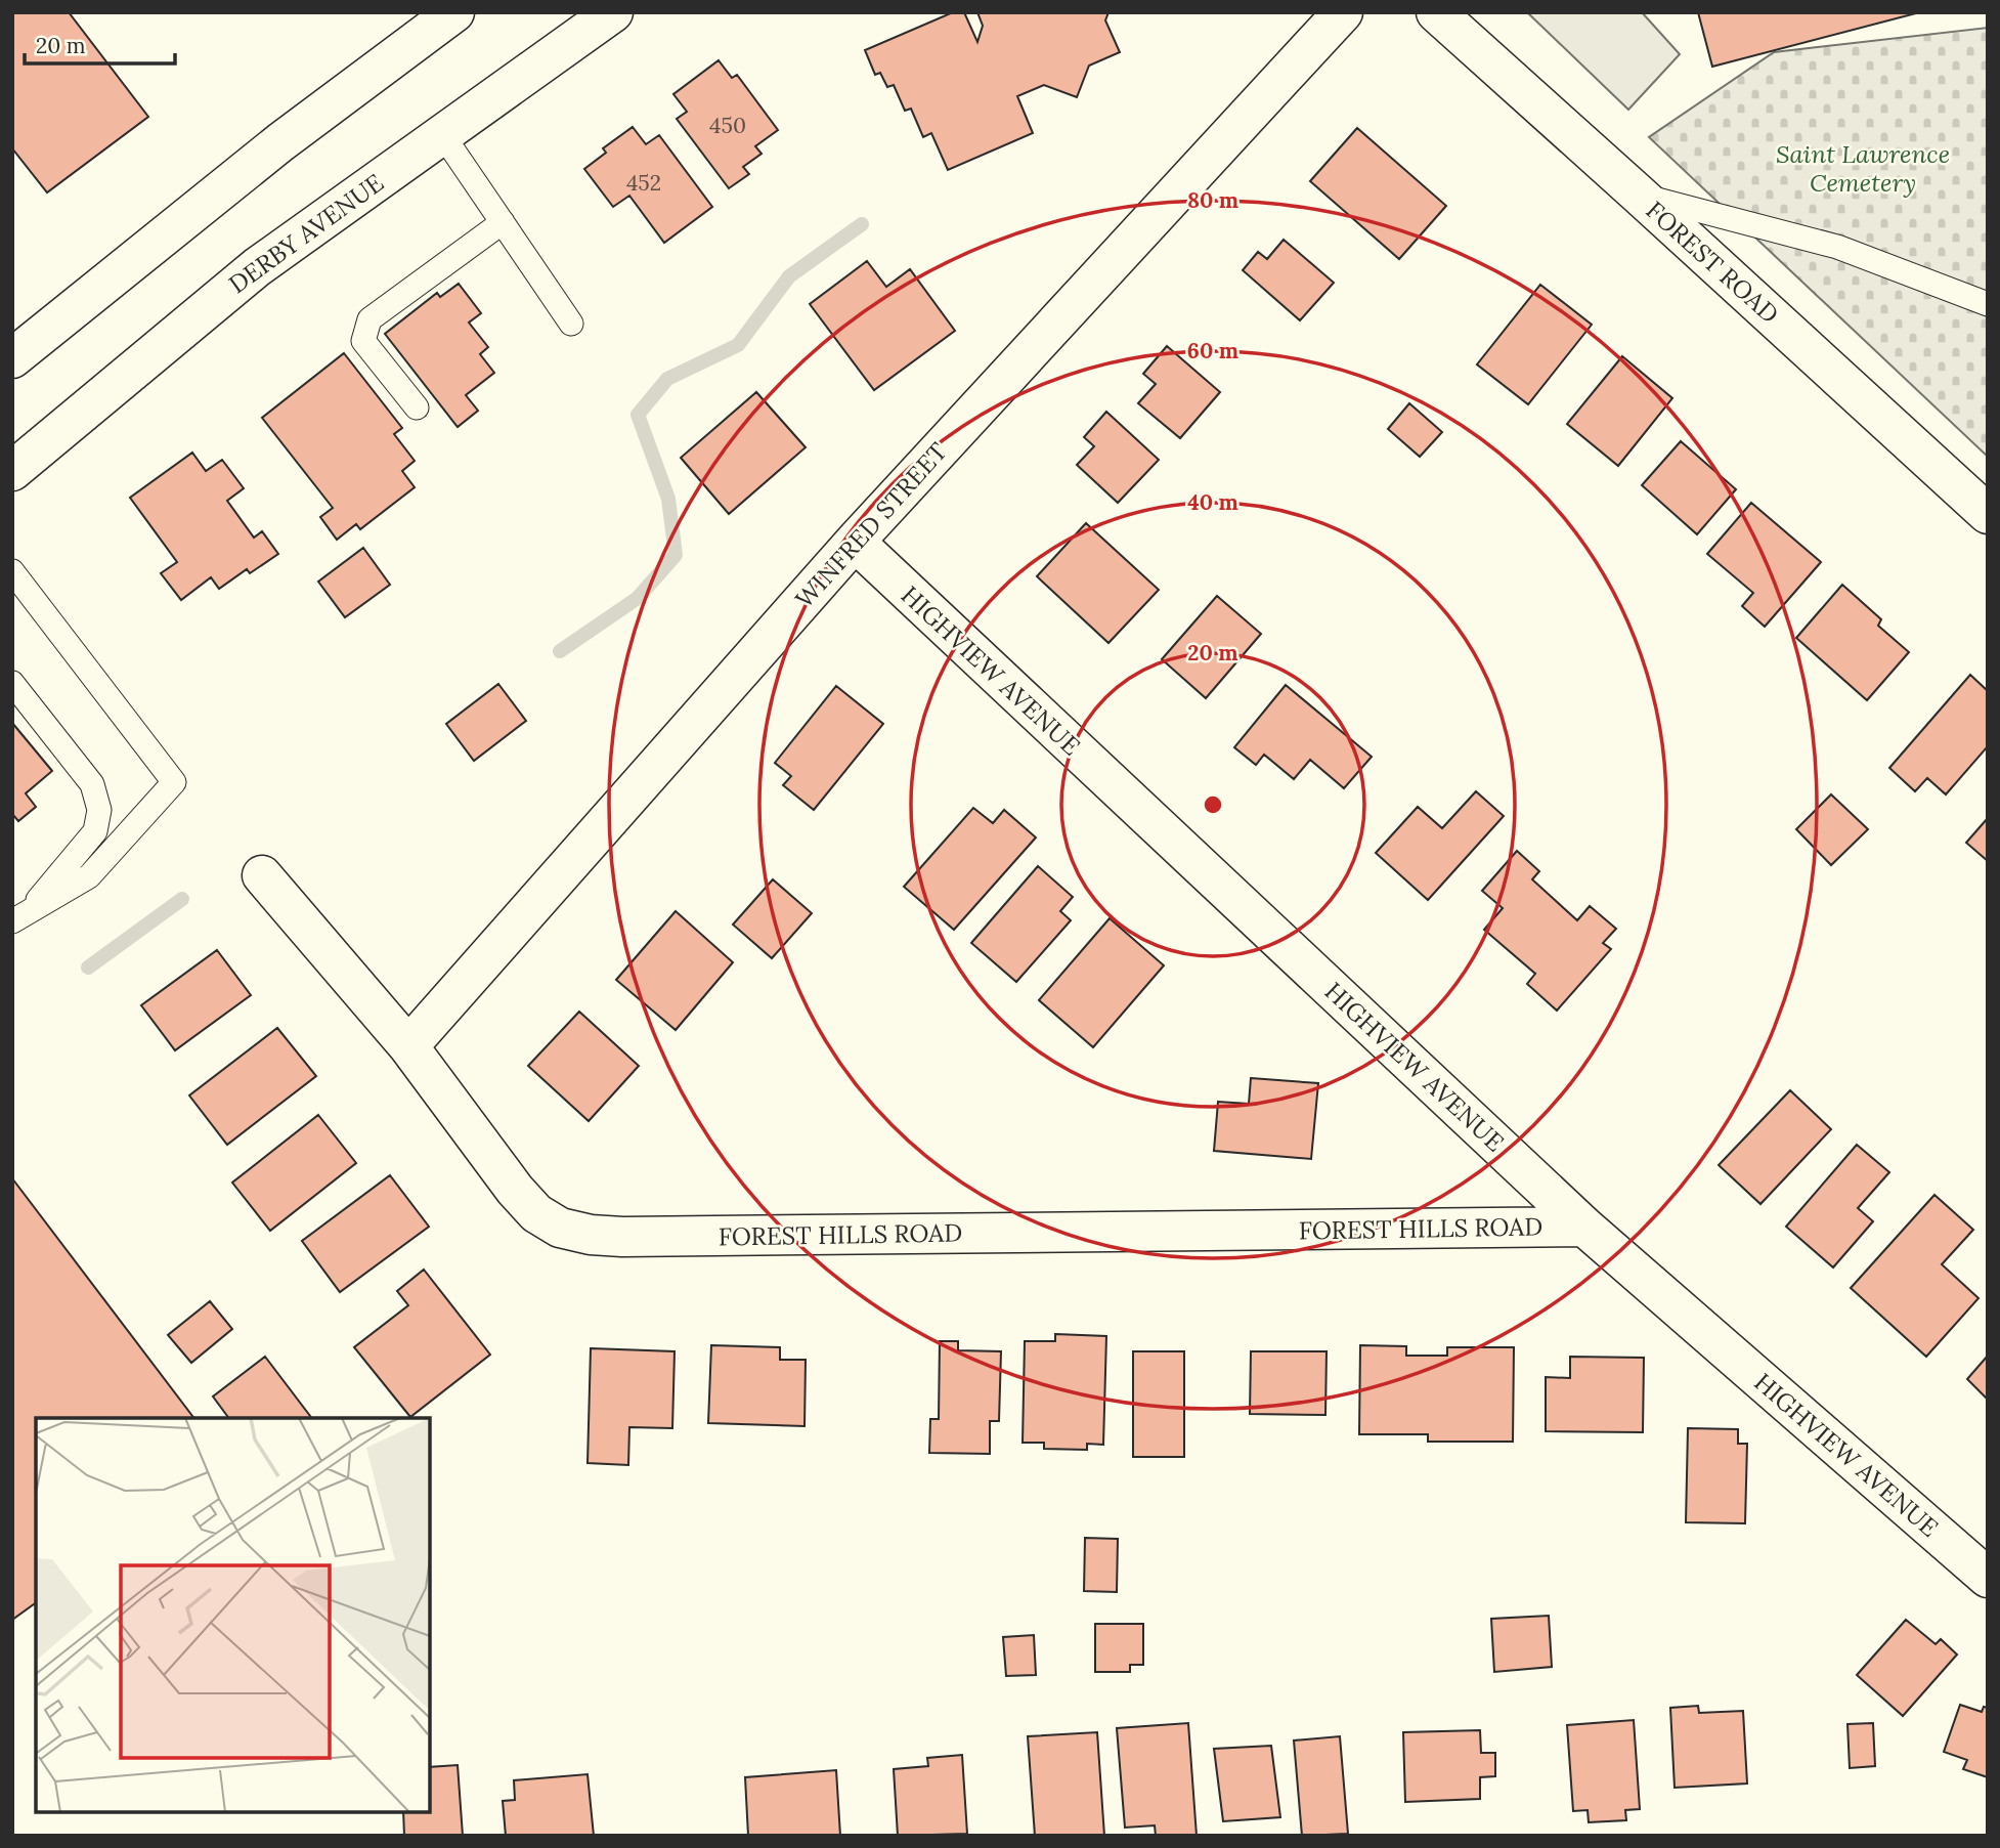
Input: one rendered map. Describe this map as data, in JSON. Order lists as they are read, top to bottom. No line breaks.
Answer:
{"streets":{"main road":["DERBY AVENUE","FOREST ROAD","WINFRED STREET","HIGHVIEW AVENUE","FOREST HILLS ROAD"]},"crossings":[["WINFRED STREET","HIGHVIEW AVENUE"],["WINFRED STREET","FOREST HILLS ROAD"],["HIGHVIEW AVENUE","FOREST HILLS ROAD"]],"parks":["Saint Lawrence Cemetery"],"house_numbers":["450","452"],"scale_bar":"20 m","rings":["80 m","60 m","40 m","20 m"]}
